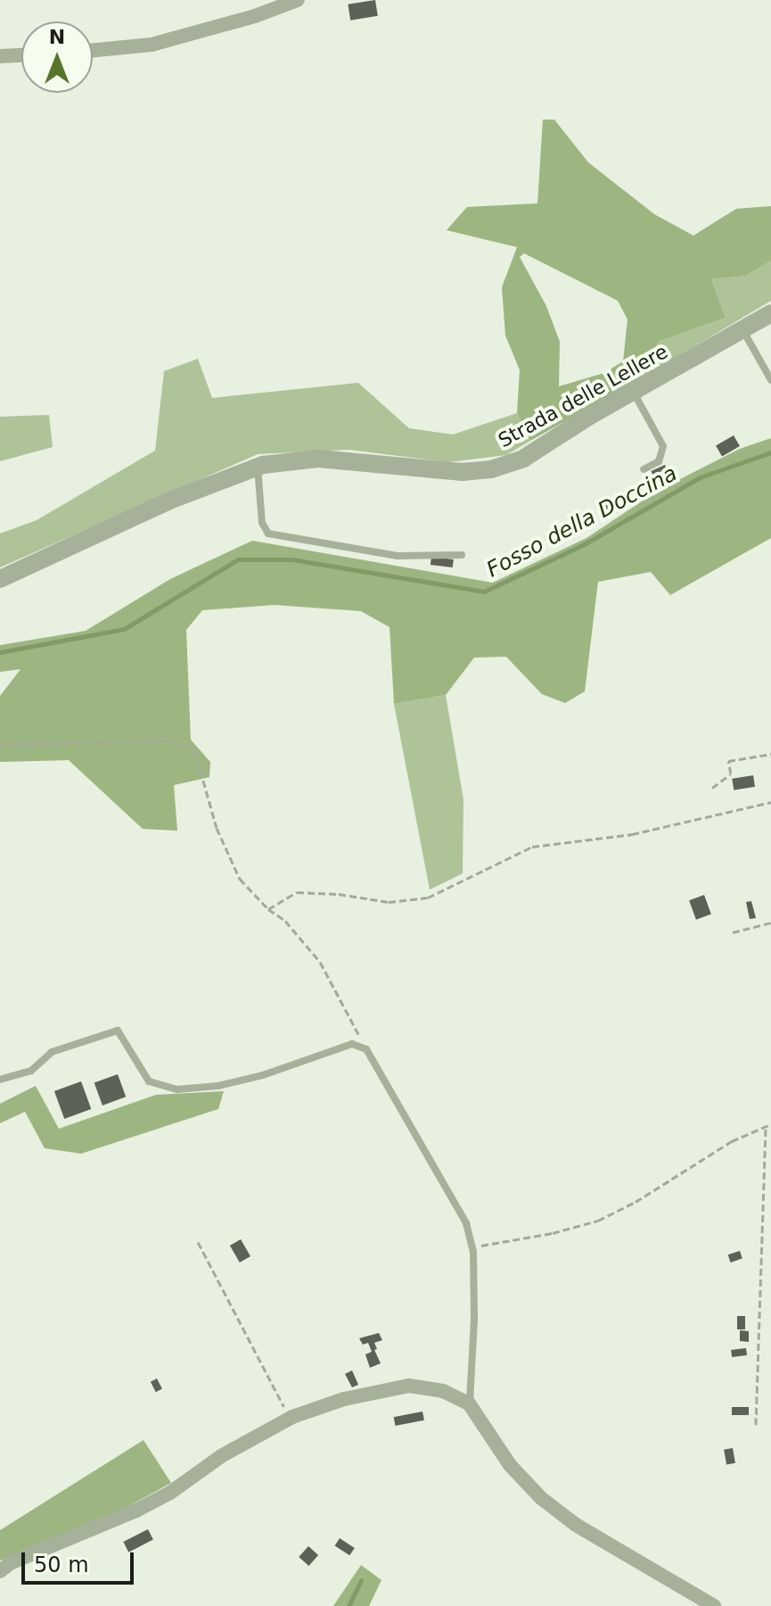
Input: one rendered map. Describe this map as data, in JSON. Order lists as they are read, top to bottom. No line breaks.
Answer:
{"streets":{"street":["Strada delle Lellere"]},"water":["Fosso della Doccina"],"scale_bar":"50 m","north":"top"}
